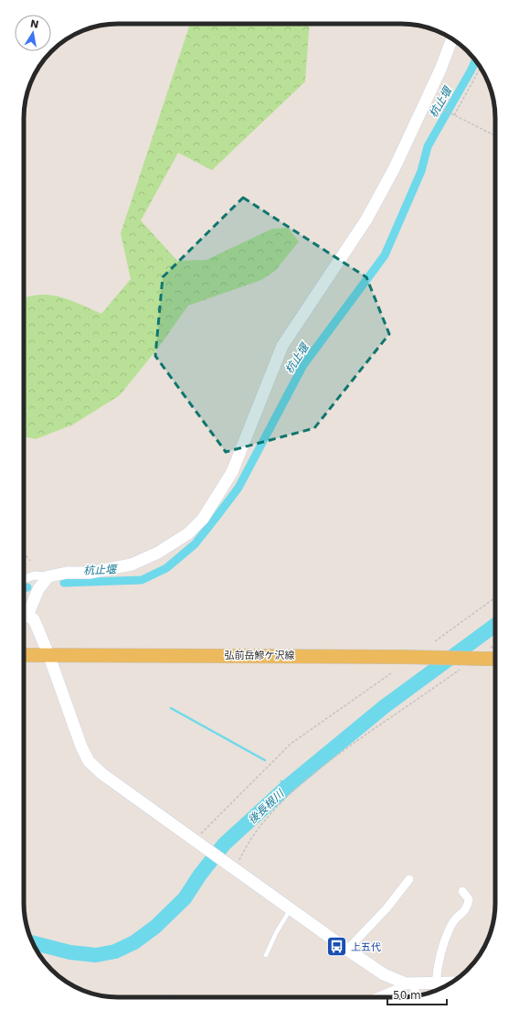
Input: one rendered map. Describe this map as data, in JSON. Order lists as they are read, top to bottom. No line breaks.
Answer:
{"streets":{"main road":["弘前岳鰺ケ沢線"]},"water":["杭止堰","後長根川"],"places":{"bus stop":["上五代"]},"scale_bar":"50 m","north":"top"}
